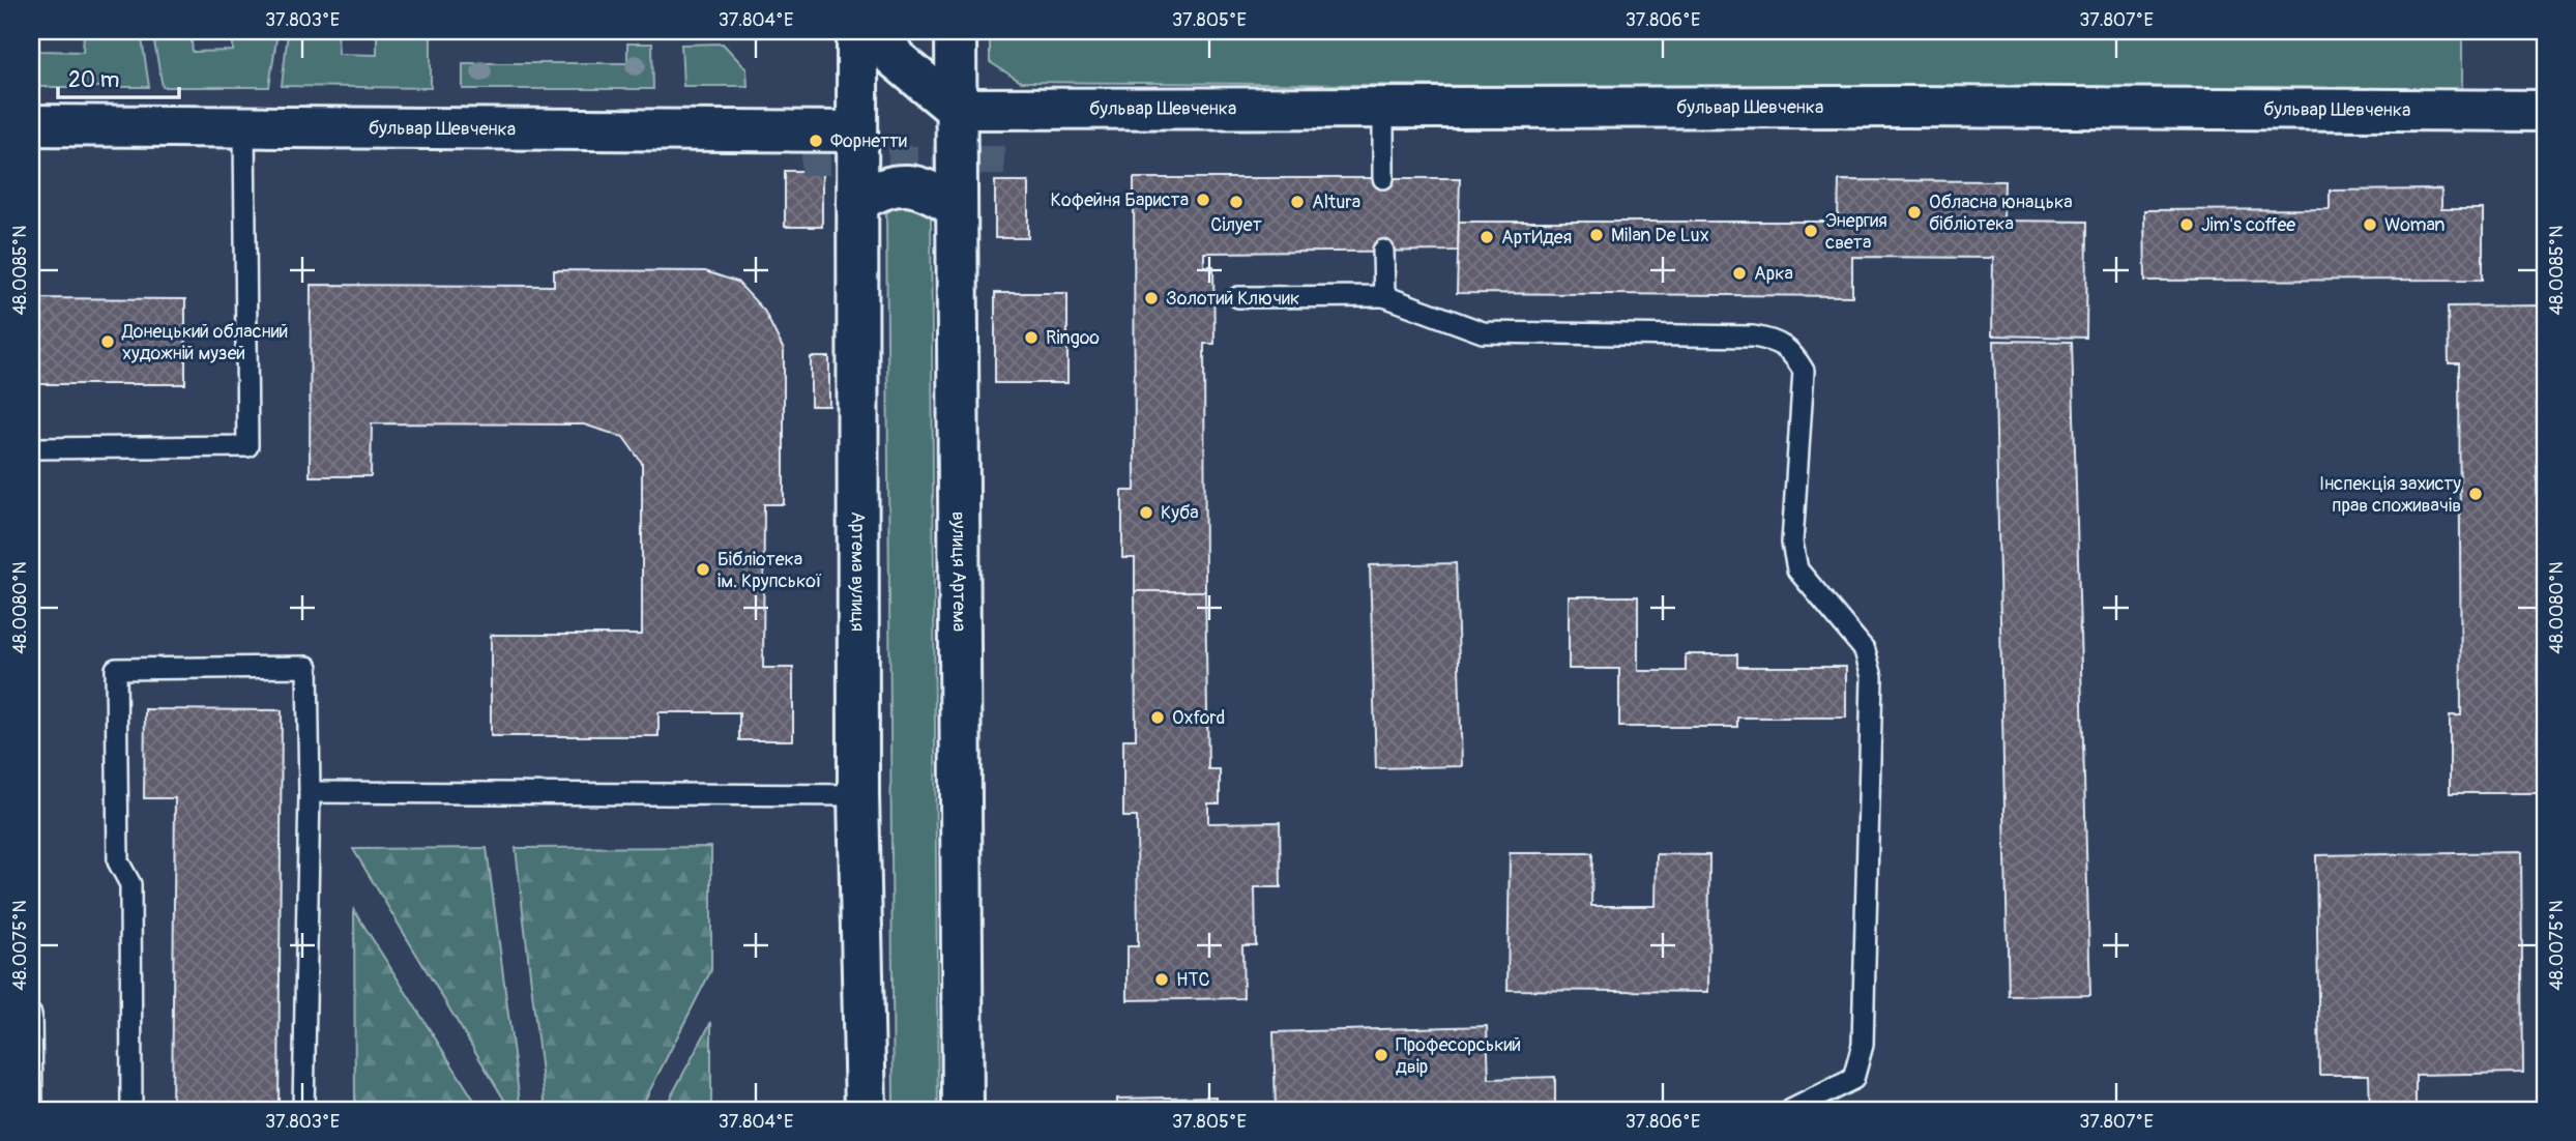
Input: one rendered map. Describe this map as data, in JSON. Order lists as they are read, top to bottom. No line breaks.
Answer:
{"streets":{"main road":["бульвар Шевченка","Артема вулиця","вулиця Артема"]},"crossings":[["бульвар Шевченка","Артема вулиця"],["бульвар Шевченка","вулиця Артема"]],"places":["Форнетти","Кофейня Бариста","Сілует","Altura","Обласна юнацька бібліотека","Jim's coffee","Woman","Энергия света","Milan De Lux","АртИдея","Арка","Золотий Ключик","Ringoo","Донецький обласний художній музей","Інспекція захисту прав споживачів","Куба","Бібліотека ім. Крупської","Oxford","HTC","Професорський двір"],"scale_bar":"20 m","coordinates":["37.803°E","37.804°E","37.805°E","37.806°E","37.807°E","48.0085°N","48.0080°N","48.0075°N"]}
